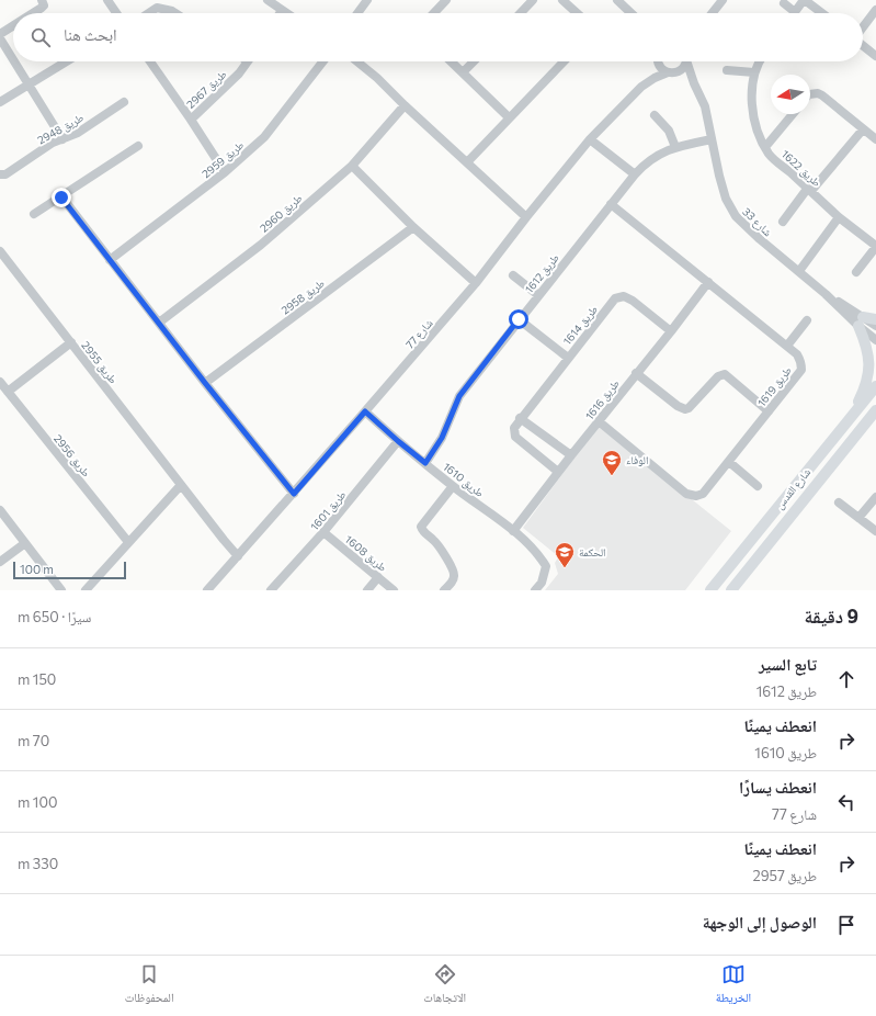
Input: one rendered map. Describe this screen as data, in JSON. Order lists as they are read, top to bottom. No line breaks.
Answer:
{"streets":{"main road":["شارع القدس"],"street":["طريق 2967","طريق 2948","طريق 2959","طريق 1622","طريق 2960","شارع 33","طريق 1612","طريق 2958","طريق 1614","شارع 77","طريق 2955","طريق 1619","طريق 1616","طريق 2956","طريق 1610","طريق 1601","طريق 1608"]},"crossings":[["شارع 33","طريق 1612"],["شارع 33","شارع 77"],["طريق 1612","طريق 1619"],["طريق 1612","طريق 1610"],["طريق 1614","طريق 1616"],["شارع 77","طريق 2955"],["شارع 77","طريق 1610"],["طريق 1619","طريق 1616"],["طريق 1616","طريق 1610"],["طريق 1610","طريق 1601"],["طريق 1601","طريق 1608"]],"places":{"school or university":["الوفاء","الحكمة"]},"scale_bar":"100 m","north":"left","page":{"search":"ابحث هنا","scale":"100 m","heading":["9 دقيقة","سيرًا · 650 m"],"list":[["تابع السير","طريق 1612","150 m"],["انعطف يمينًا","طريق 1610","70 m"],["انعطف يسارًا","شارع 77","100 m"],["انعطف يمينًا","طريق 2957","330 m"],"الوصول إلى الوجهة"],"nav":["الخريطة","الاتجاهات","المحفوظات"]}}
